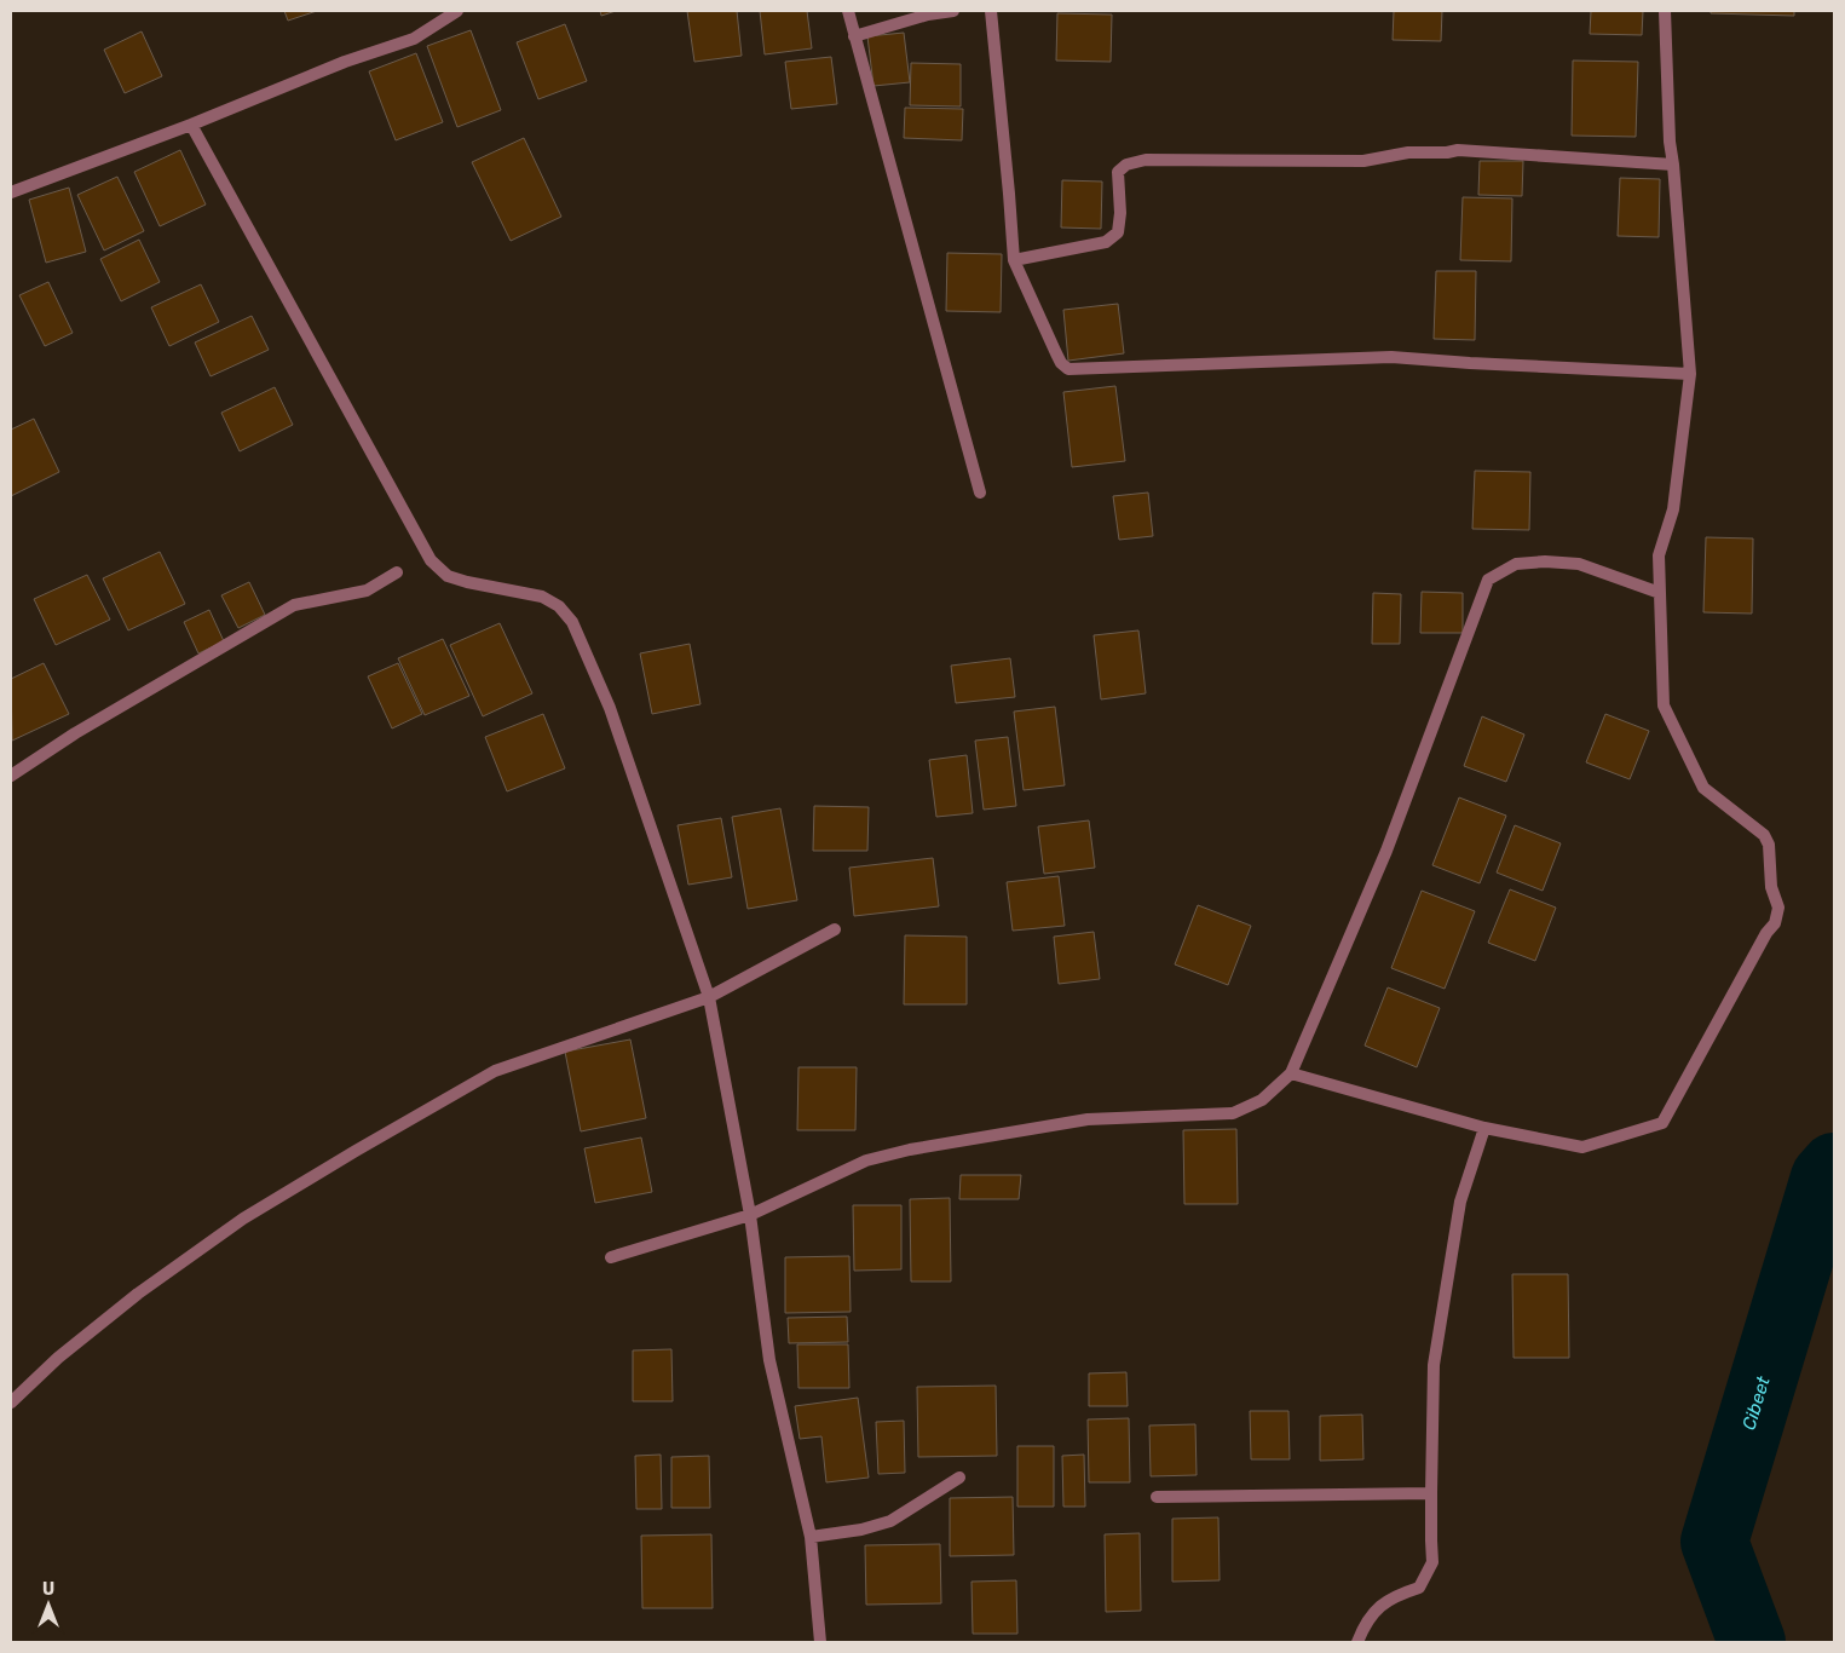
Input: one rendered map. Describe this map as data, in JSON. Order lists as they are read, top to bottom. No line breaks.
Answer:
{"water":["Cibeet"],"north":"top"}
